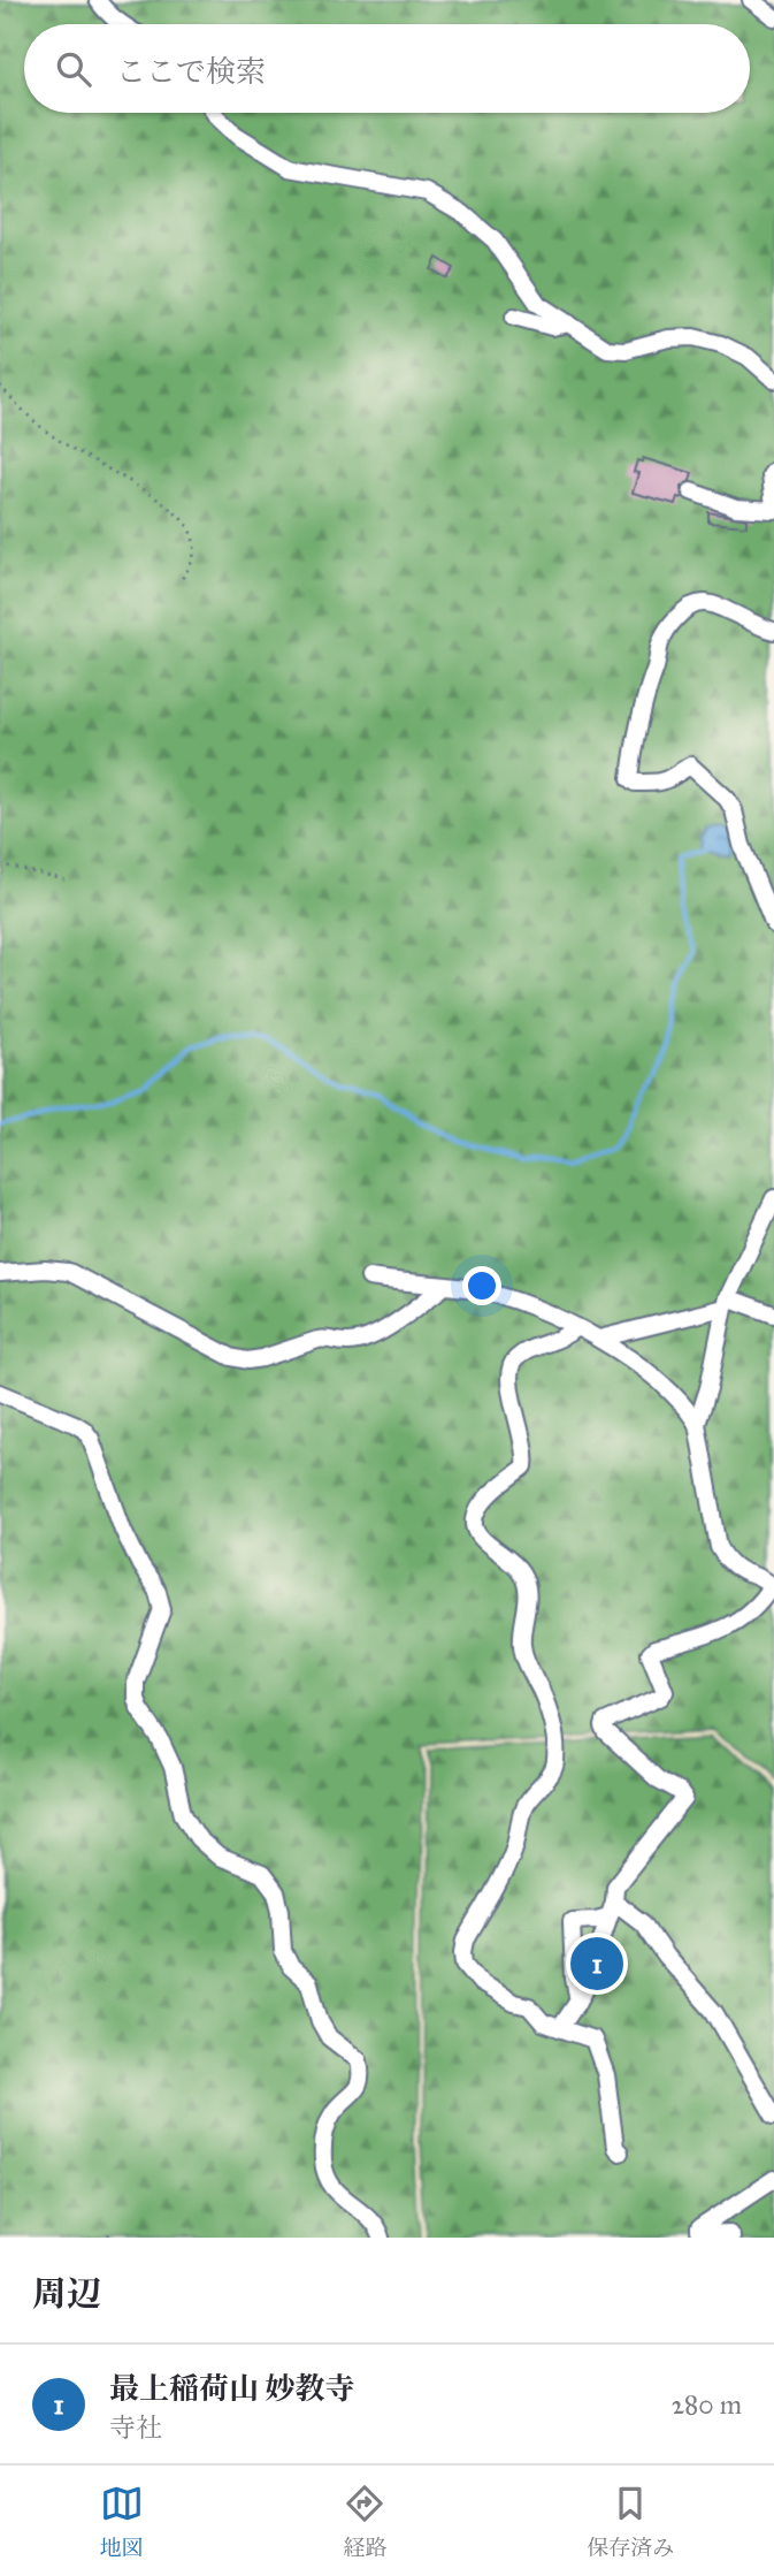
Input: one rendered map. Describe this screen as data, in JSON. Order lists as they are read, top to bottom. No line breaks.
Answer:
{"page":{"search":"ここで検索","pins":"1","heading":"周辺","list":[{"mark":"1","name":"最上稲荷山 妙教寺","note":"寺社","value":"280 m"}],"nav":["地図","経路","保存済み"]}}
